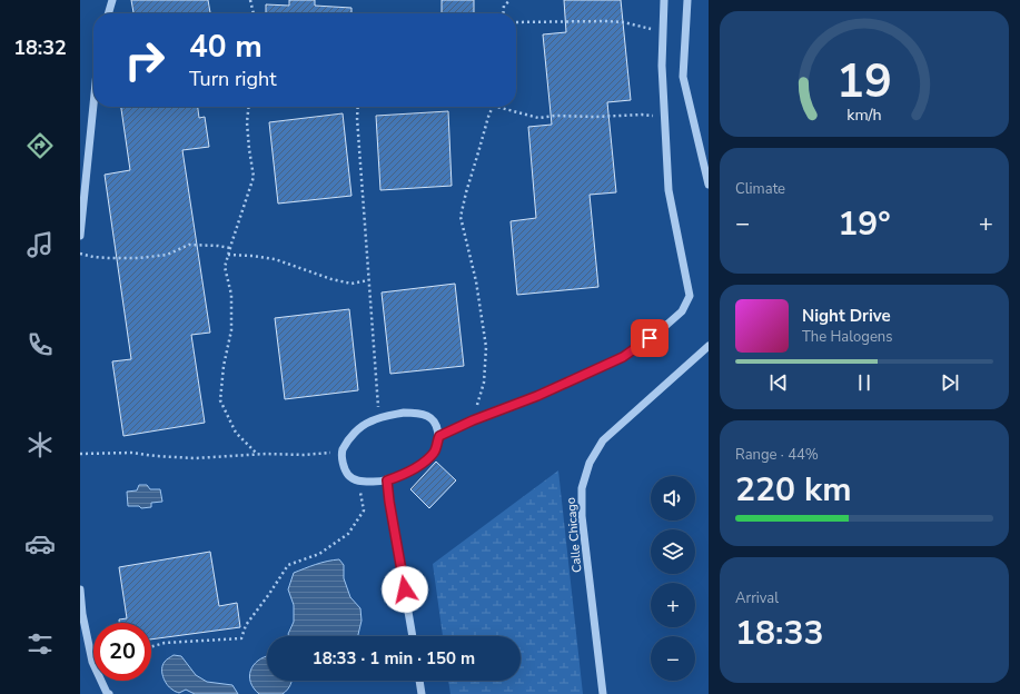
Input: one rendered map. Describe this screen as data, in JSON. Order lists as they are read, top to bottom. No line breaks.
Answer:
{"streets":{"lane":["Calle Chicago"]},"page":{"tabs":"18:32","turn":["40 m","Turn right"],"tile":["Climate",["Range · 44%","220 km"],["Arrival","18:33"]],"heat":["−","19°","+"],"song":["Night Drive","The Halogens"],"map_buttons":["+","−"],"limit":"20","trip":"18:33 · 1 min · 150 m","gauge":["19","km/h"]}}
